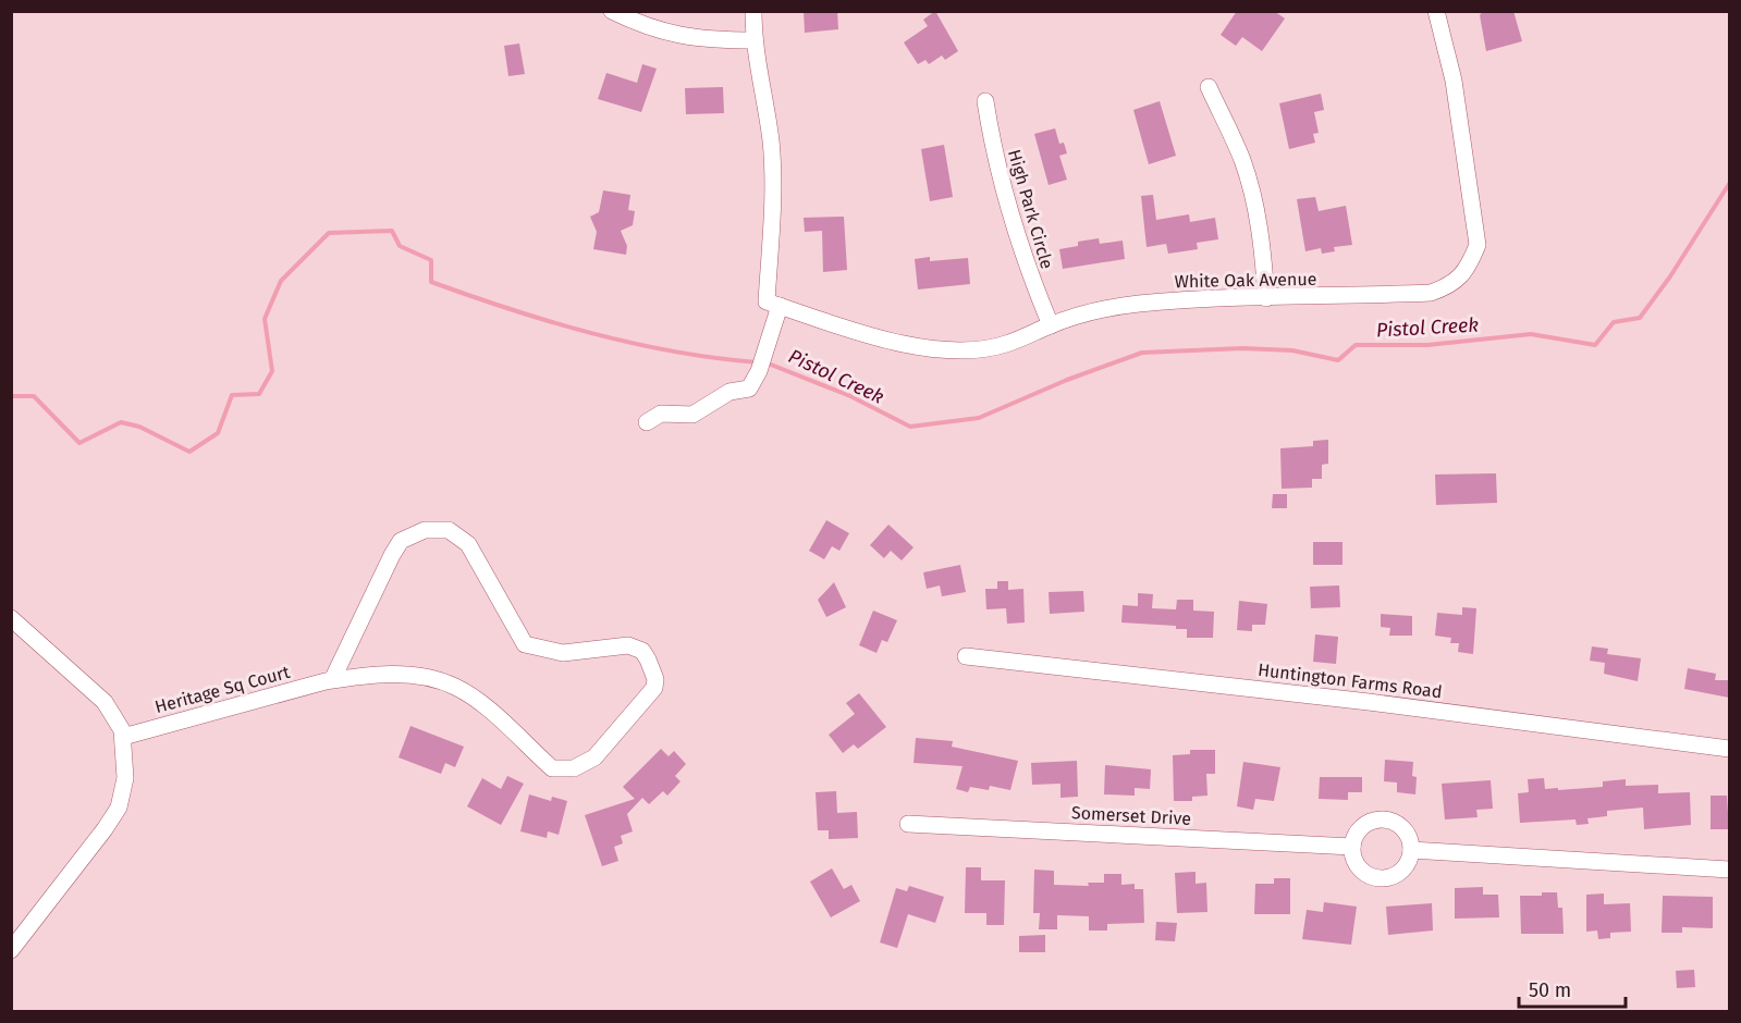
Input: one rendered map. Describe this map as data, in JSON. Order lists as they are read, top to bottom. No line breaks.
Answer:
{"streets":{"street":["High Park Circle","White Oak Avenue","Huntington Farms Road","Heritage Sq Court","Somerset Drive"]},"crossings":[["High Park Circle","White Oak Avenue"]],"water":["Pistol Creek"],"scale_bar":"50 m"}
